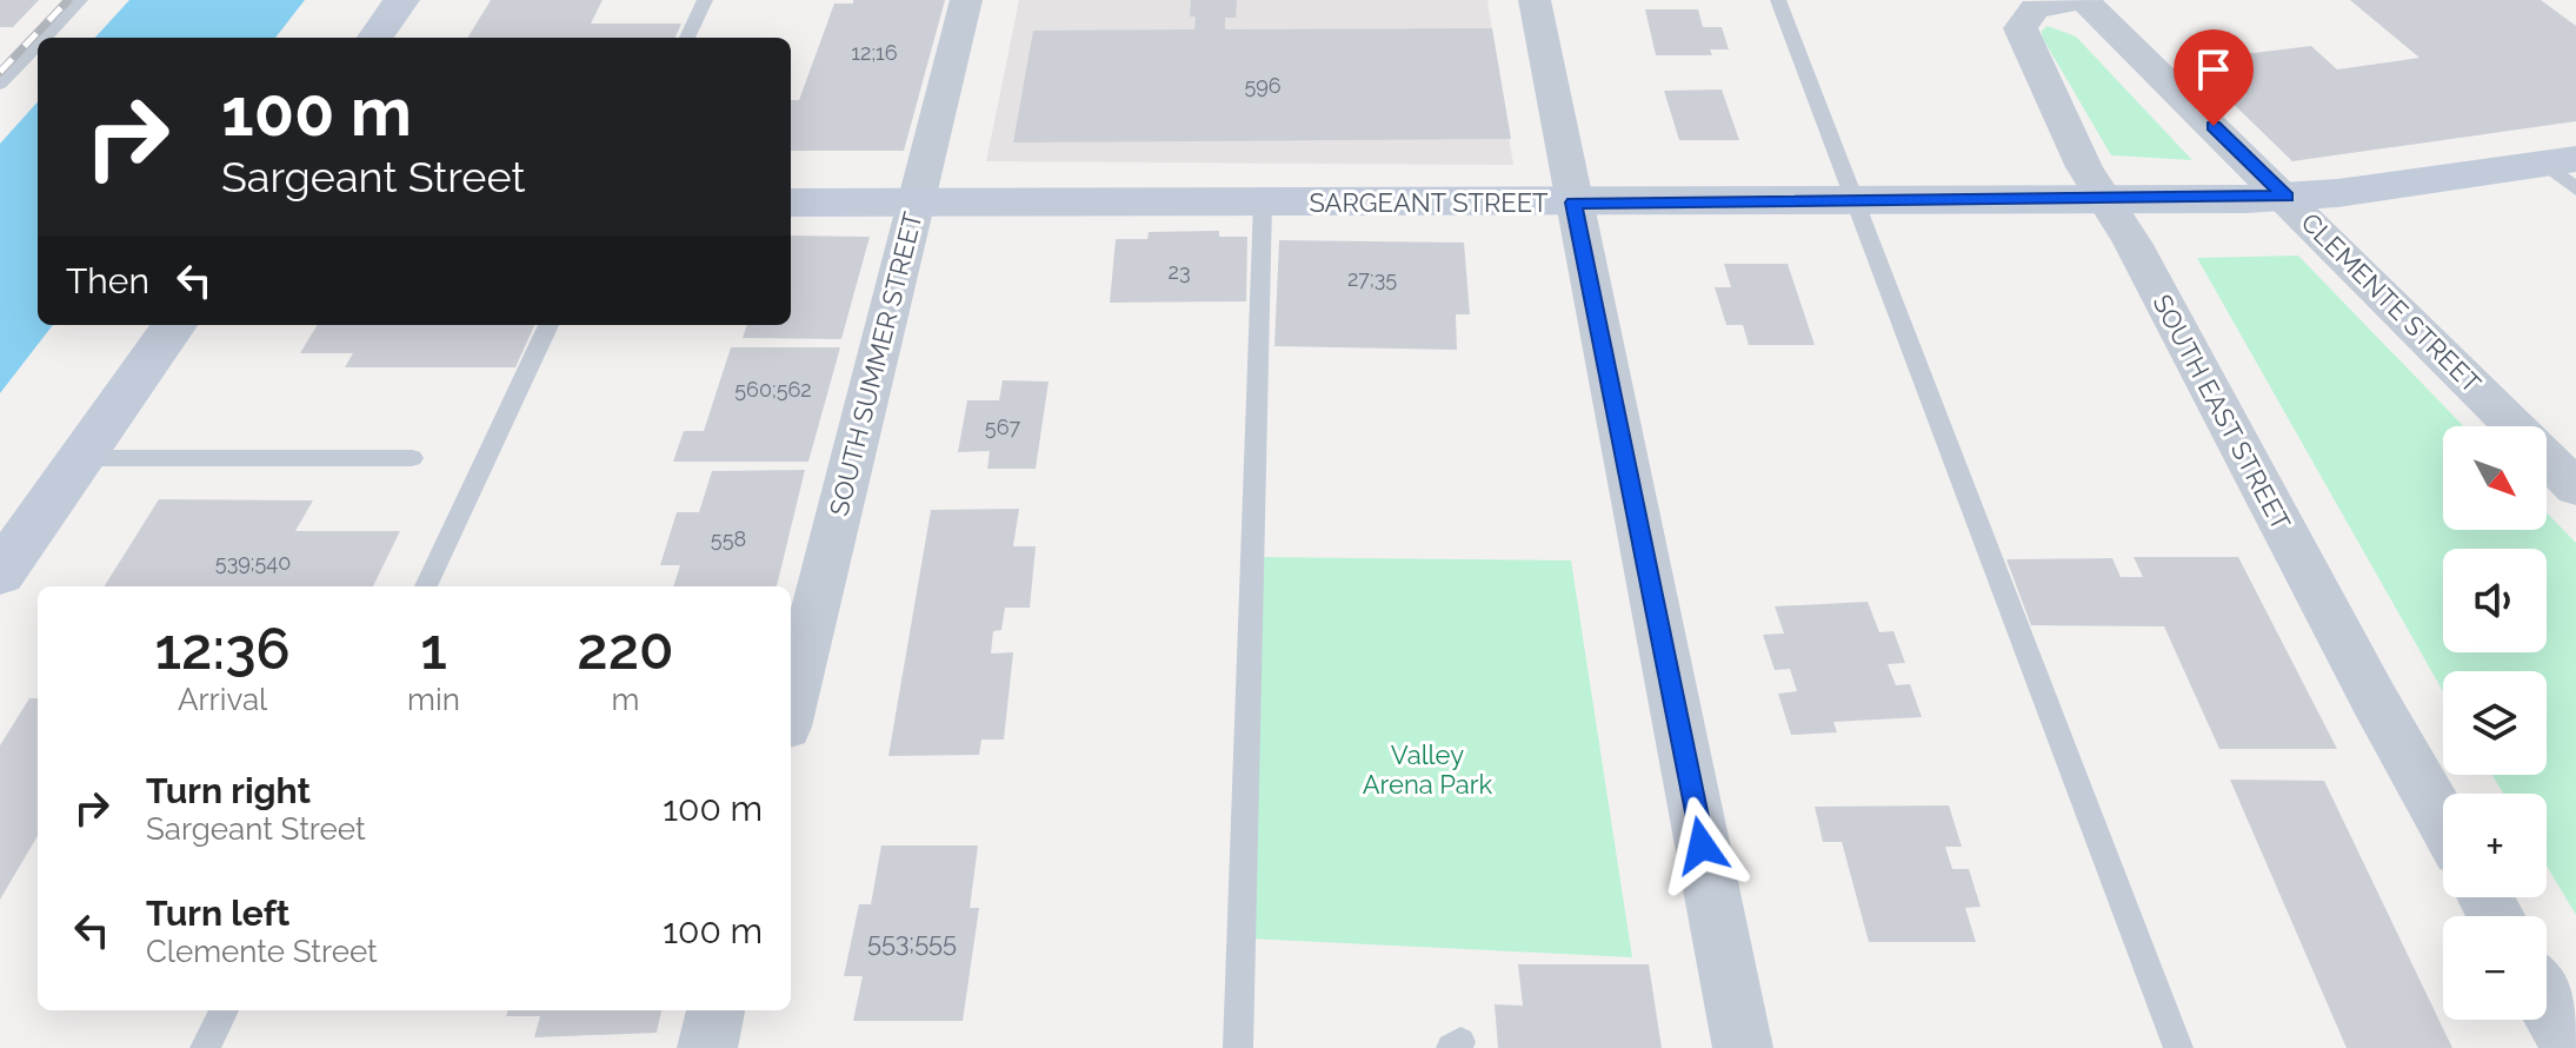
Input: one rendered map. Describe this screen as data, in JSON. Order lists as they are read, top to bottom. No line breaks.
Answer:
{"streets":{"street":["SARGEANT STREET","CLEMENTE STREET","SOUTH SUMMER STREET","SOUTH EAST STREET"]},"crossings":[["SARGEANT STREET","CLEMENTE STREET"],["SARGEANT STREET","SOUTH SUMMER STREET"],["SARGEANT STREET","SOUTH EAST STREET"]],"parks":["Valley Arena Park"],"house_numbers":["12;16","596","23","27;35","560;562","567","558","539;540","553;555"],"north":"bottom right","page":{"turn":["100 m","Sargeant Street"],"then":"Then","map_buttons":["+","−"],"eta":["12:36","Arrival","1","min","220","m"],"list":[{"name":"Turn right","note":"Sargeant Street","value":"100 m"},{"name":"Turn left","note":"Clemente Street","value":"100 m"}]}}
